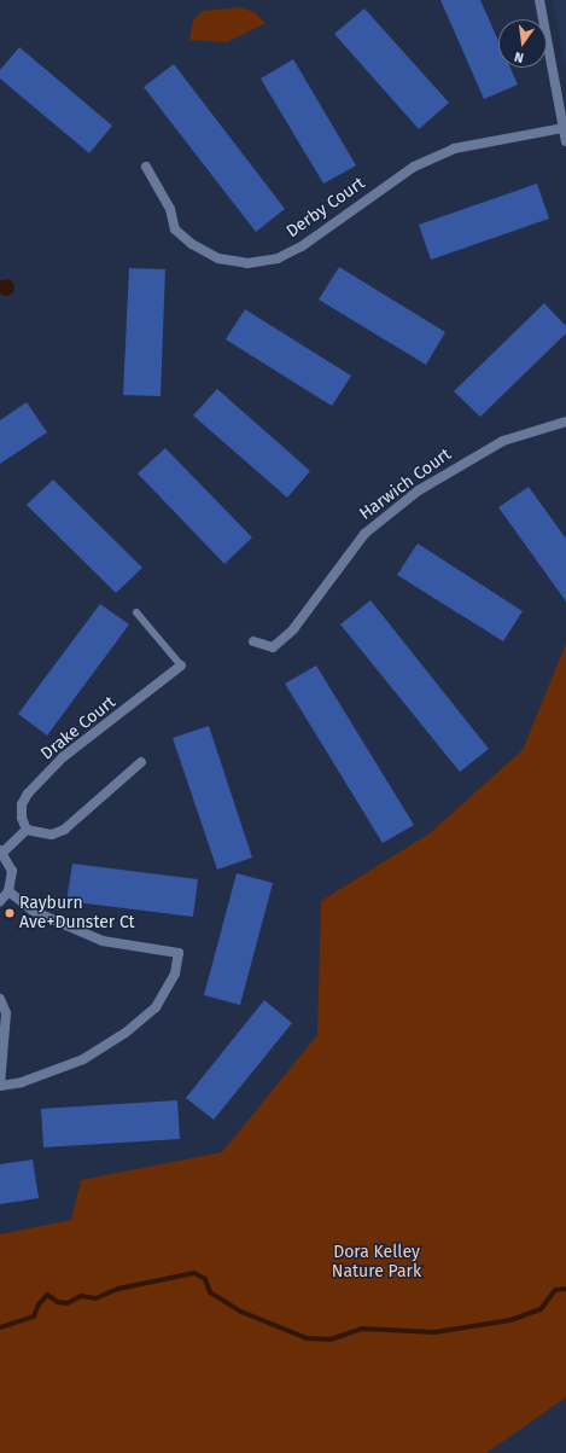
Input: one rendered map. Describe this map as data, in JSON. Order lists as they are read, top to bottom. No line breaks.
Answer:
{"streets":{"street":["Derby Court","Harwich Court","Drake Court"]},"parks":["Dora Kelley Nature Park"],"places":["Rayburn Ave+Dunster Ct"],"north":"bottom"}
